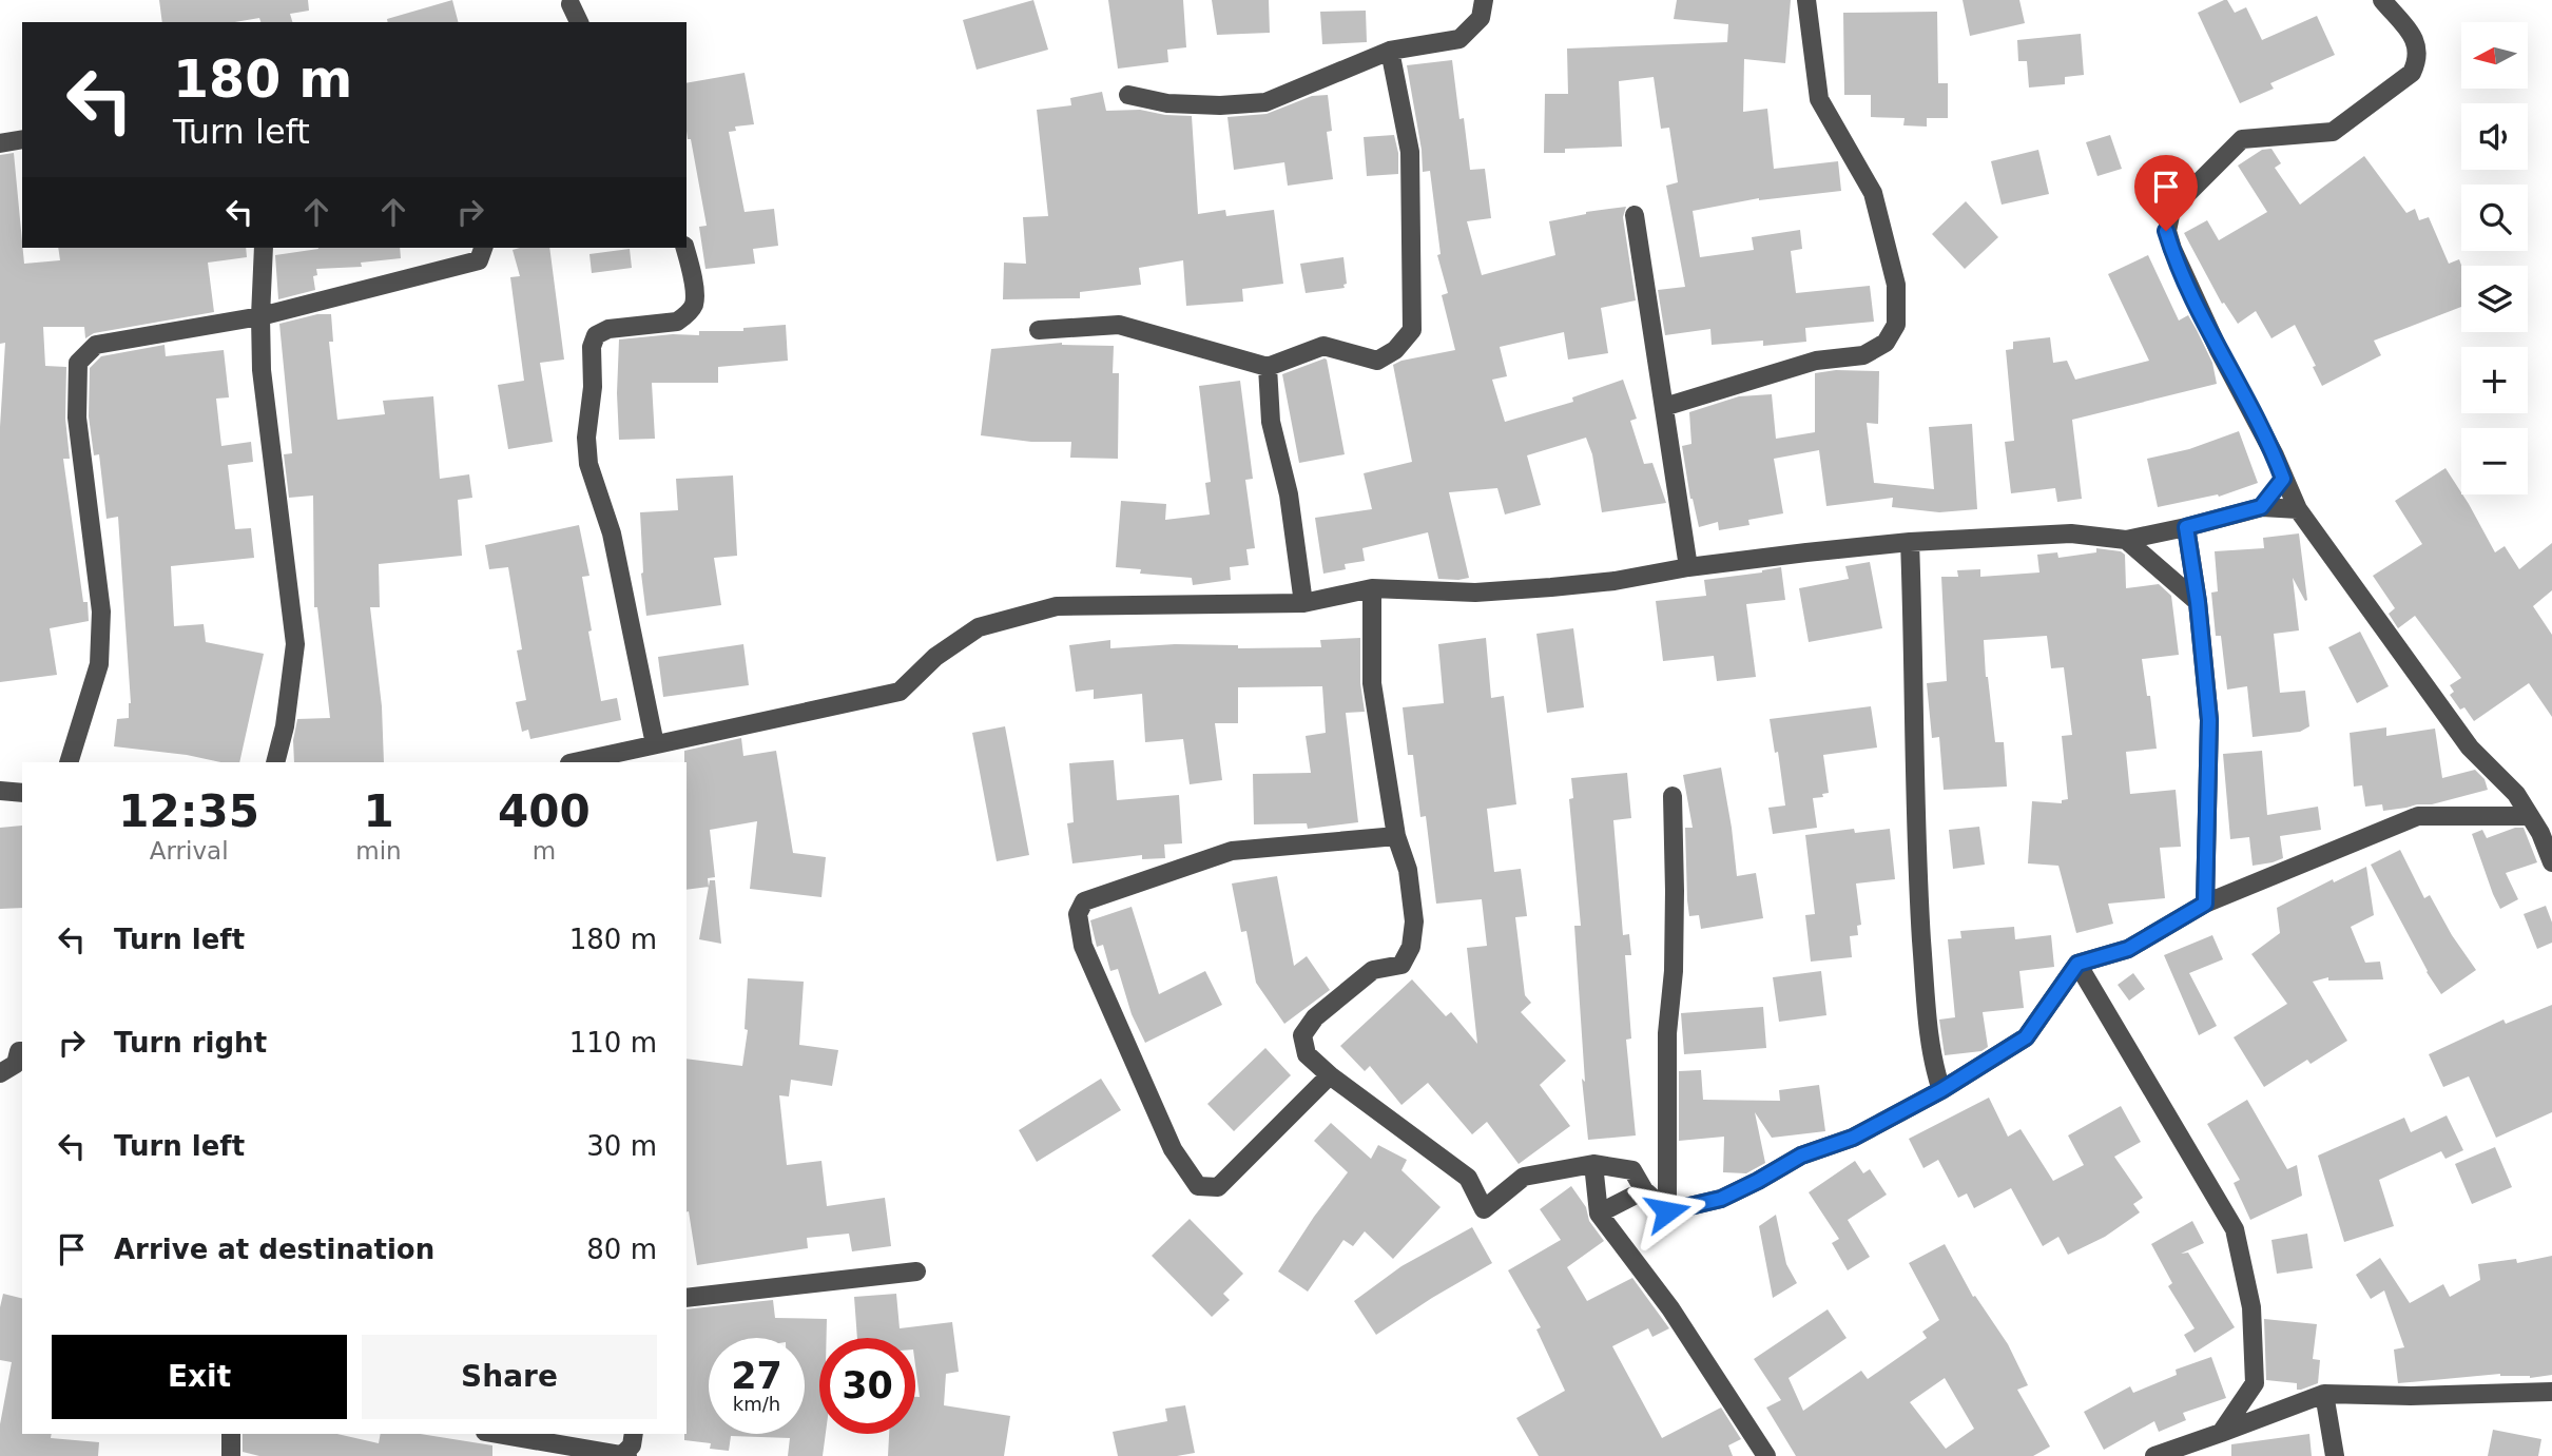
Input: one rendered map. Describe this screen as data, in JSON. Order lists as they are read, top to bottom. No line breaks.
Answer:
{"north":"left","page":{"map_buttons":["+","−"],"turn":["180 m","Turn left"],"eta":["12:35","Arrival","1","min","400","m"],"list":[{"name":"Turn left","value":"180 m"},{"name":"Turn right","value":"110 m"},{"name":"Turn left","value":"30 m"},{"name":"Arrive at destination","value":"80 m"}],"buttons":["Exit","Share"],"speed":"27 km/h","limit":"30"}}
